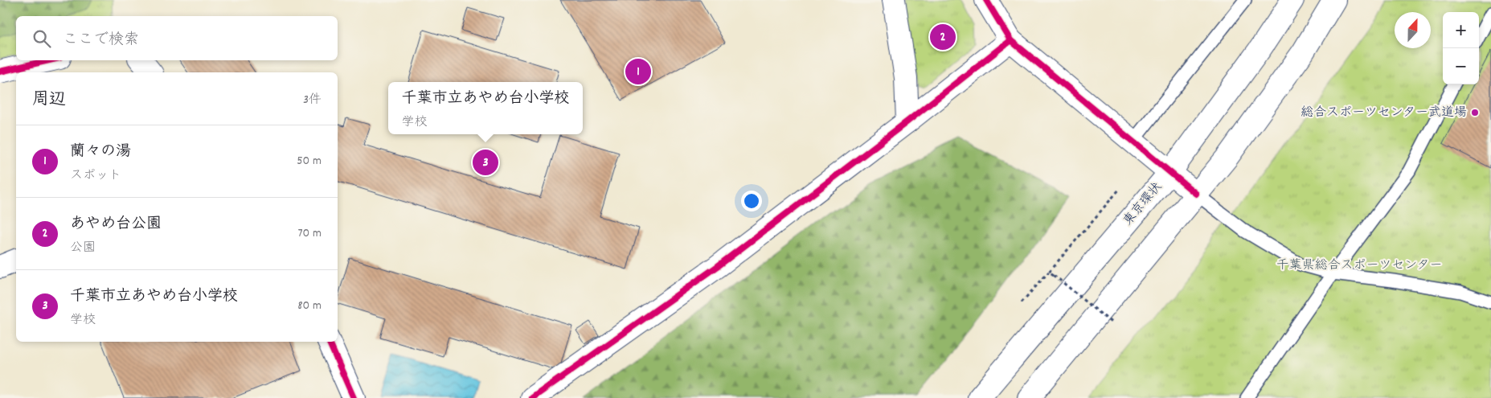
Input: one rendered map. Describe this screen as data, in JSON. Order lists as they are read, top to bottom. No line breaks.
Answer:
{"streets":{"main road":["東京環状"]},"parks":["千葉県総合スポーツセンター"],"places":["総合スポーツセンター武道場"],"north":"top","page":{"map_buttons":["+","−"],"search":"ここで検索","pins":["2","1","3"],"heading":["周辺","3件"],"popup":["千葉市立あやめ台小学校","学校"],"list":[{"mark":"1","name":"蘭々の湯","note":"スポット","value":"50 m"},{"mark":"2","name":"あやめ台公園","note":"公園","value":"70 m"},{"mark":"3","name":"千葉市立あやめ台小学校","note":"学校","value":"80 m"}]}}
